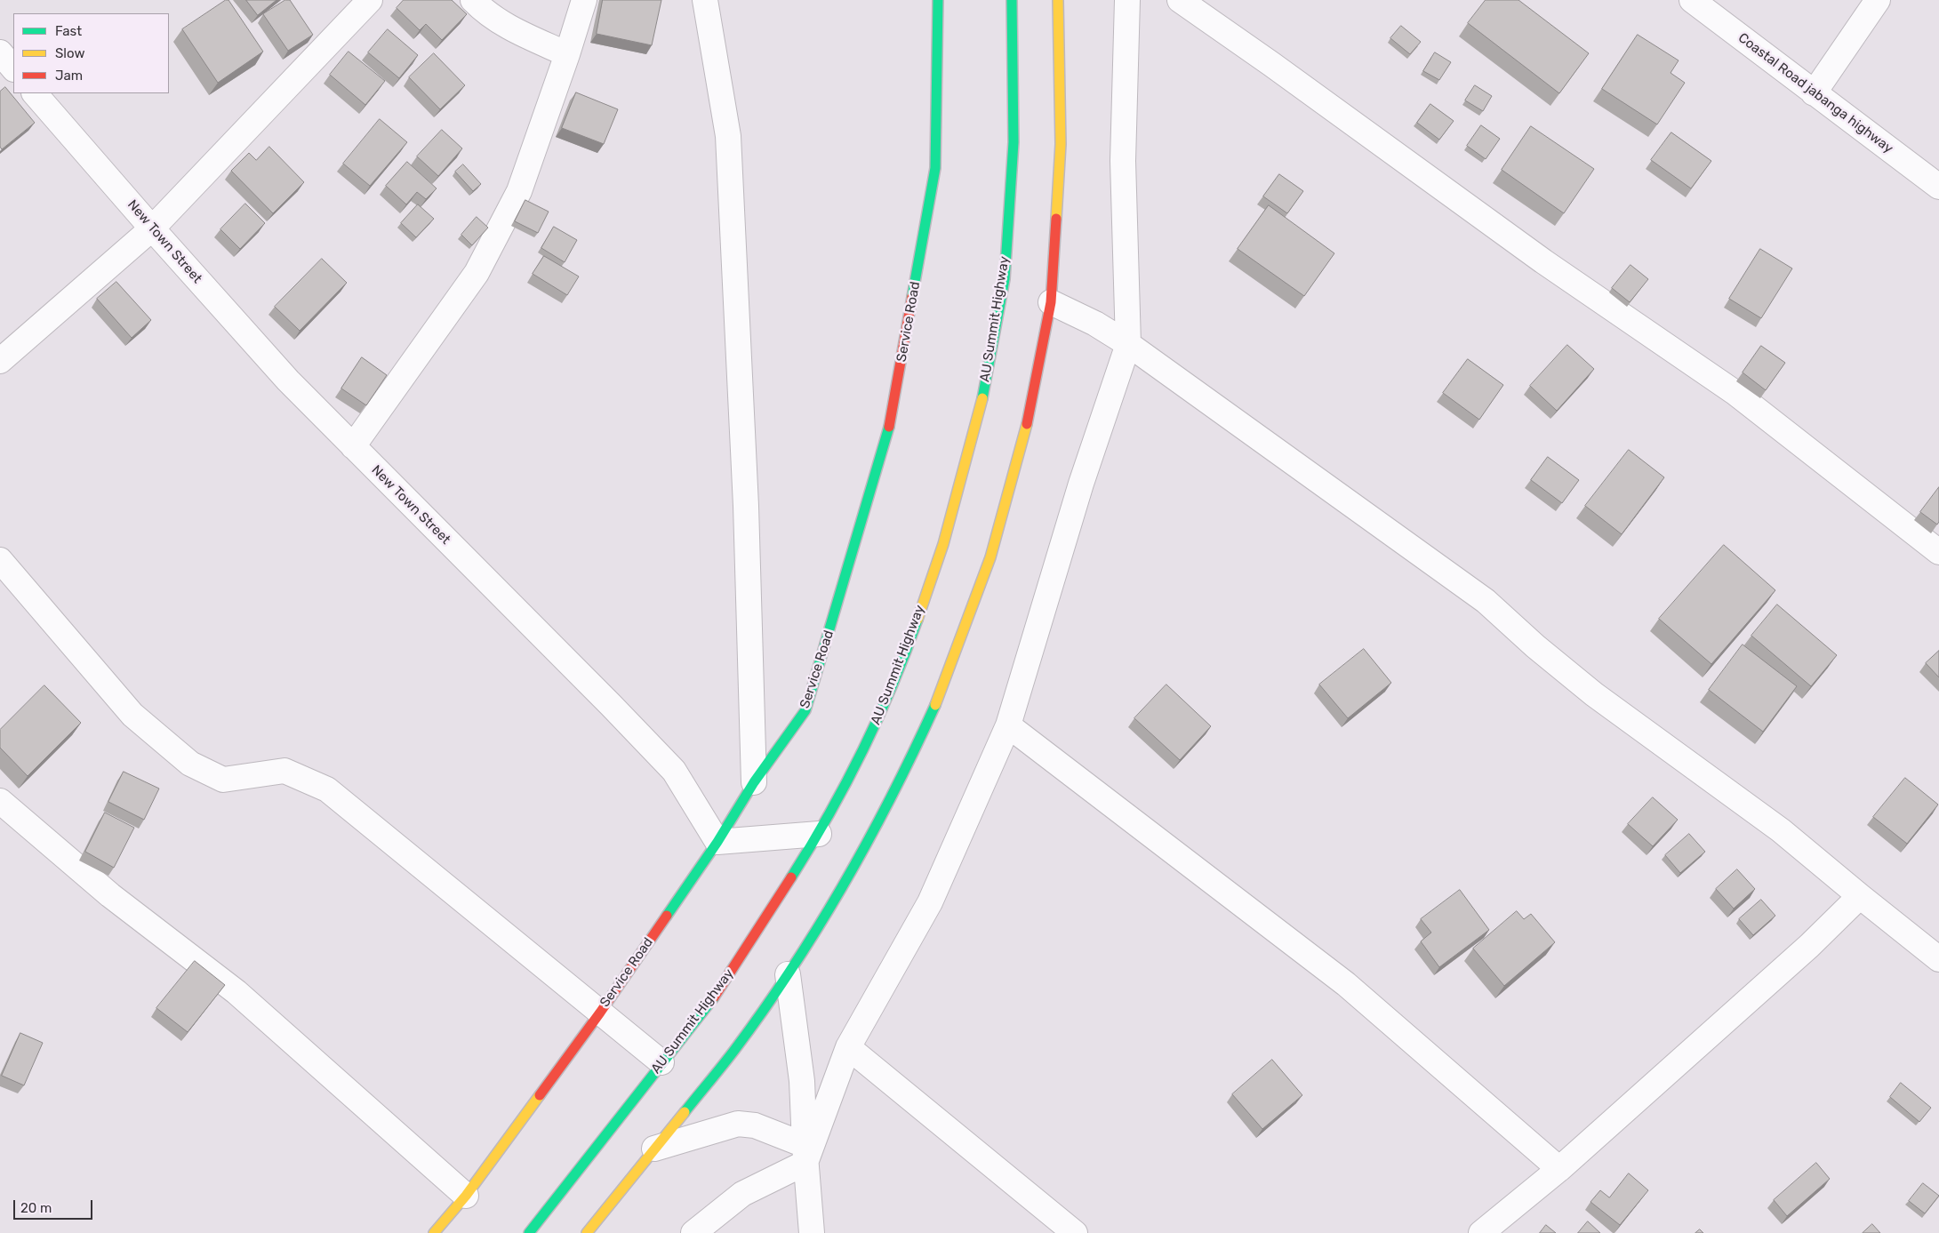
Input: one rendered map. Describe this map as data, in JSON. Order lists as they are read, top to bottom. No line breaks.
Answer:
{"streets":{"main road":["AU Summit Highway","Service Road"],"street":["Coastal Road jabanga highway","New Town Street"]},"crossings":[["New Town Street","Service Road"]],"legend":["Fast","Slow","Jam"],"scale_bar":"20 m"}
